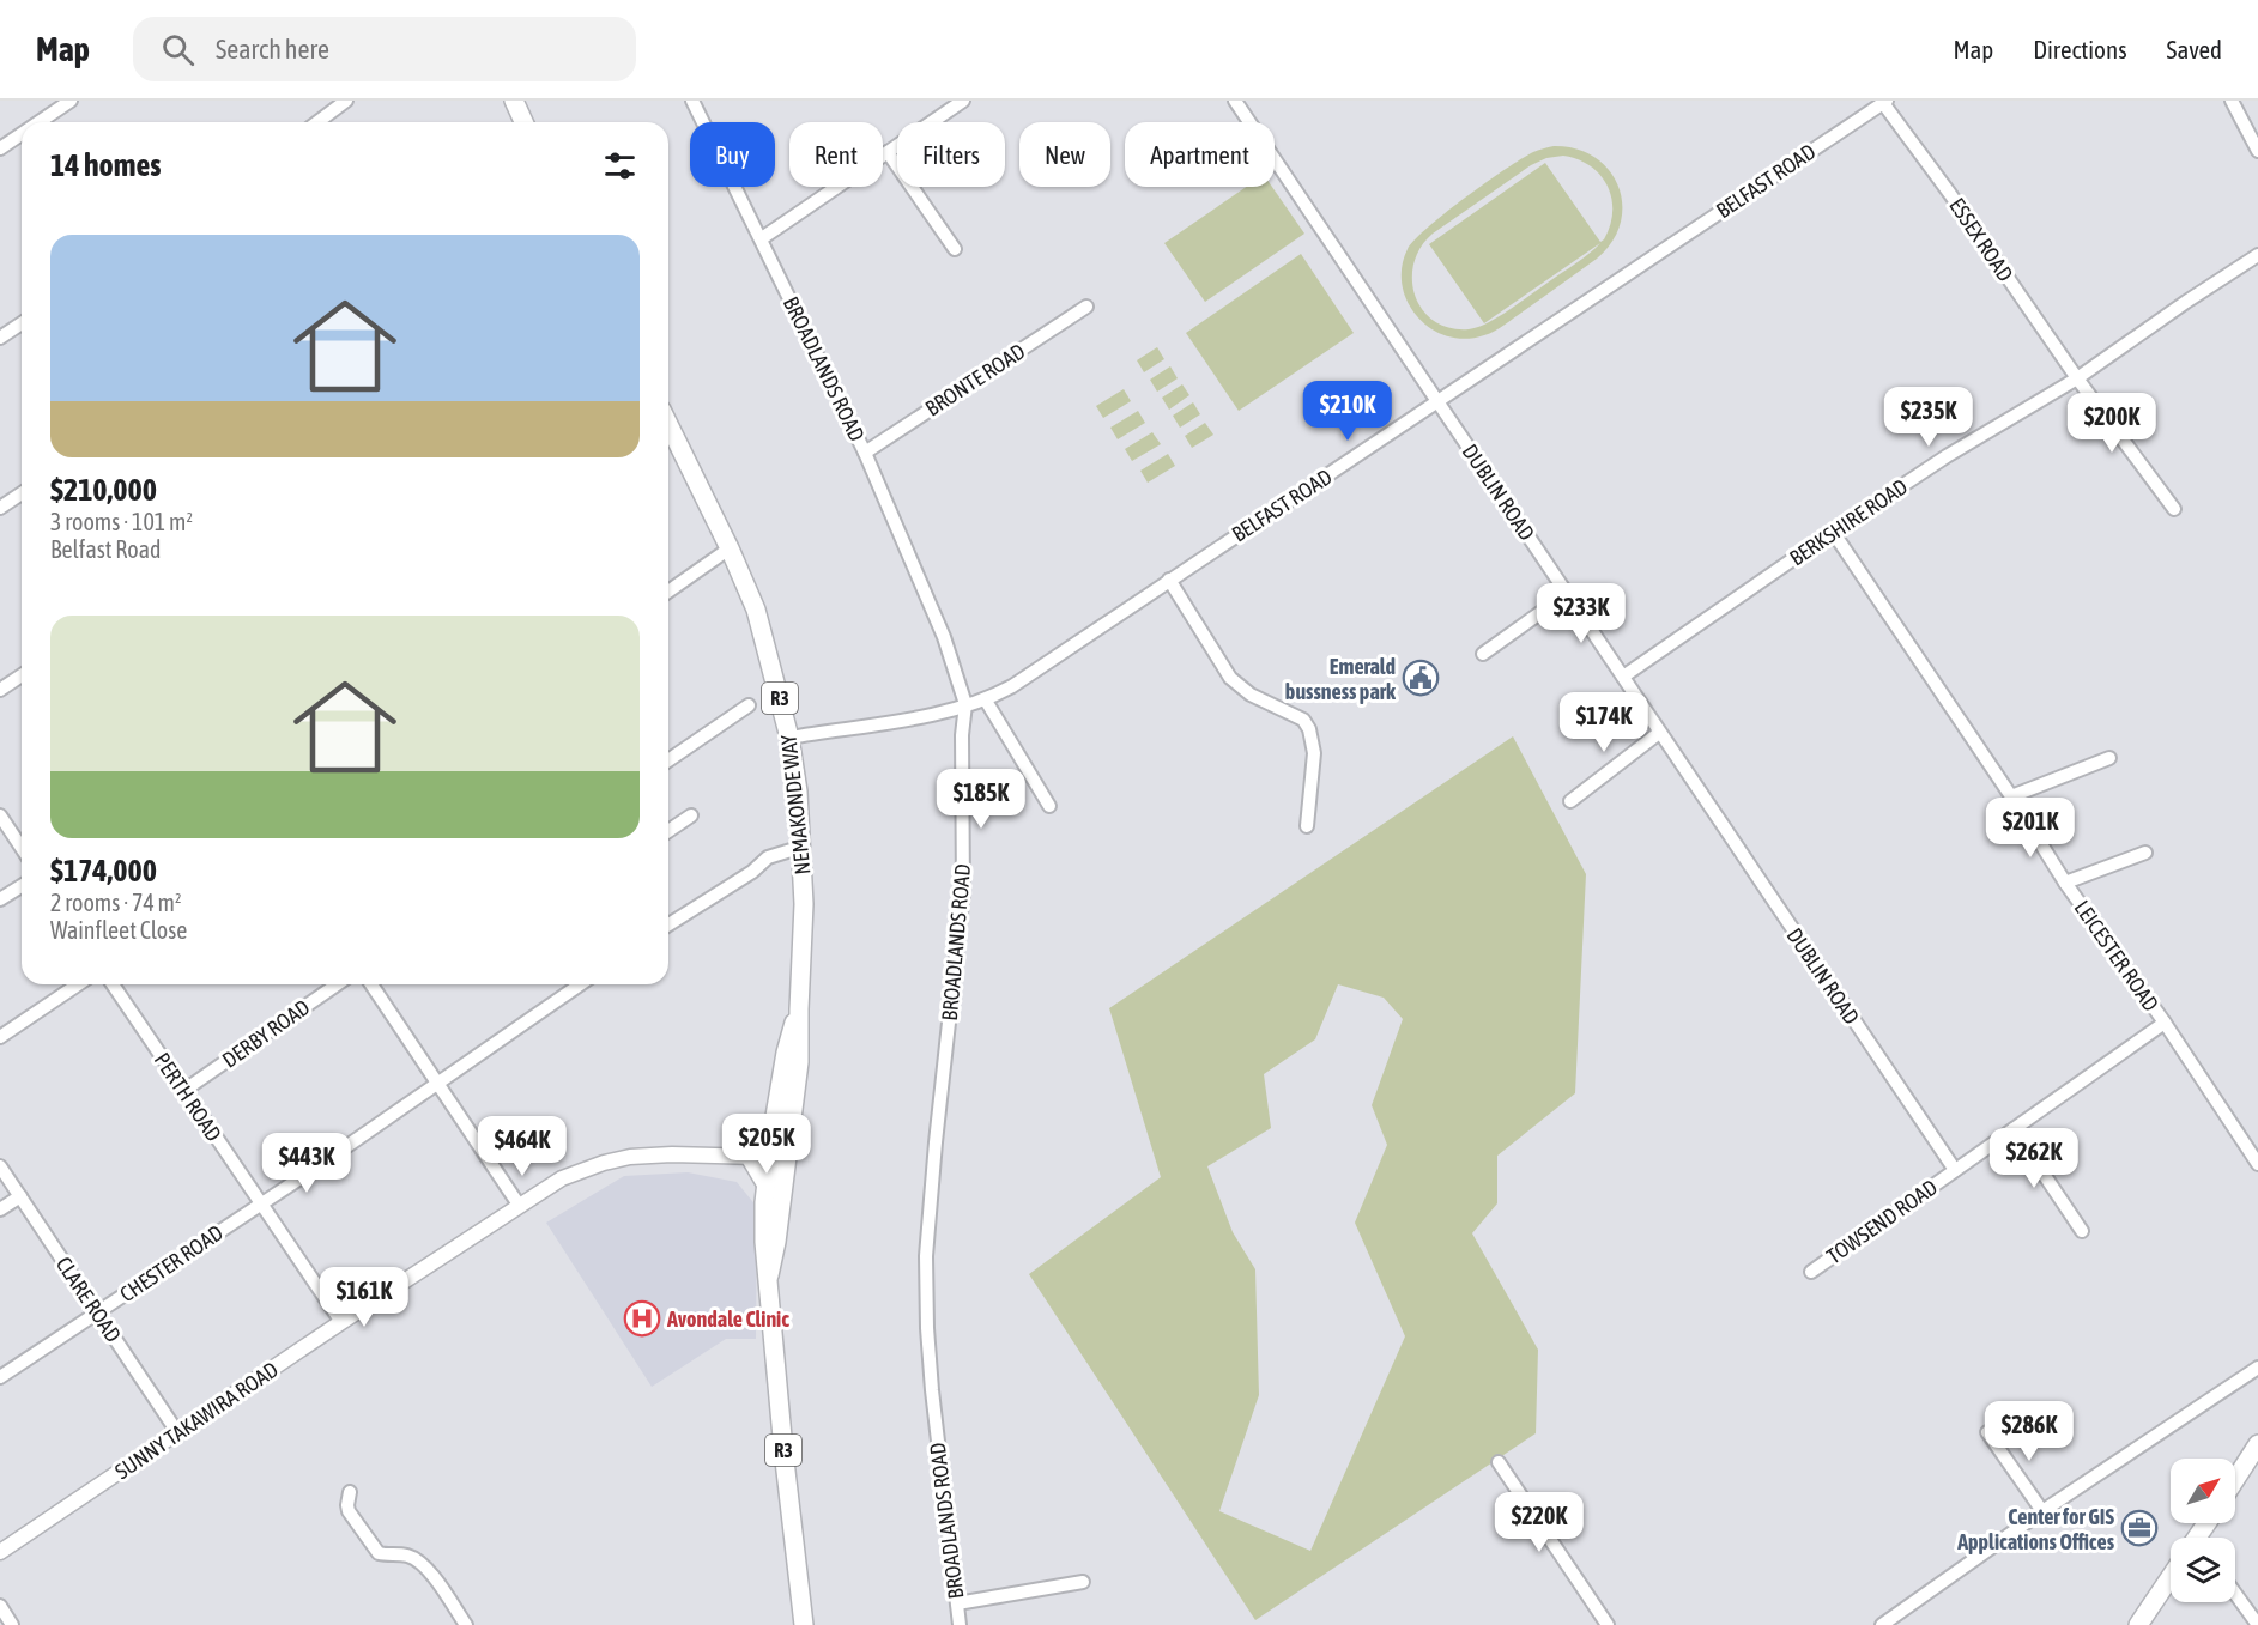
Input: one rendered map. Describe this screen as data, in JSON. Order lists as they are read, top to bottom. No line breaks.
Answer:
{"streets":{"highway":["R3","NEMAKONDE WAY"],"main road":["SUNNY TAKAWIRA ROAD"],"street":["BELFAST ROAD","ESSEX ROAD","BROADLANDS ROAD","BRONTE ROAD","DUBLIN ROAD","BERKSHIRE ROAD","LEICESTER ROAD","DERBY ROAD","PERTH ROAD","TOWSEND ROAD","CHESTER ROAD","CLARE ROAD"]},"crossings":[["BELFAST ROAD","ESSEX ROAD"],["BELFAST ROAD","BROADLANDS ROAD"],["BELFAST ROAD","DUBLIN ROAD"],["BELFAST ROAD","NEMAKONDE WAY"],["ESSEX ROAD","BERKSHIRE ROAD"],["BROADLANDS ROAD","BRONTE ROAD"],["DUBLIN ROAD","BERKSHIRE ROAD"],["DUBLIN ROAD","TOWSEND ROAD"],["BERKSHIRE ROAD","LEICESTER ROAD"],["NEMAKONDE WAY","SUNNY TAKAWIRA ROAD"],["LEICESTER ROAD","TOWSEND ROAD"],["DERBY ROAD","PERTH ROAD"],["PERTH ROAD","CHESTER ROAD"],["PERTH ROAD","SUNNY TAKAWIRA ROAD"],["CHESTER ROAD","CLARE ROAD"],["CLARE ROAD","SUNNY TAKAWIRA ROAD"]],"places":{"public building":["Emerald bussness park"],"hospital":["Avondale Clinic"],"office":["Center for GIS Applications Offices"]},"north":"top right","page":{"header":"Map","search":"Search here","nav":["Map","Directions","Saved"],"chip":["Buy","Rent","Filters","New","Apartment"],"heading":"14 homes","list":[{"name":"$210,000","note":"3 rooms · 101 m² · Belfast Road"},{"name":"$174,000","note":"2 rooms · 74 m² · Wainfleet Close"}],"price":["$210K","$235K","$200K","$233K","$174K","$185K","$201K","$205K","$464K","$262K","$443K","$161K","$286K","$220K"]}}
